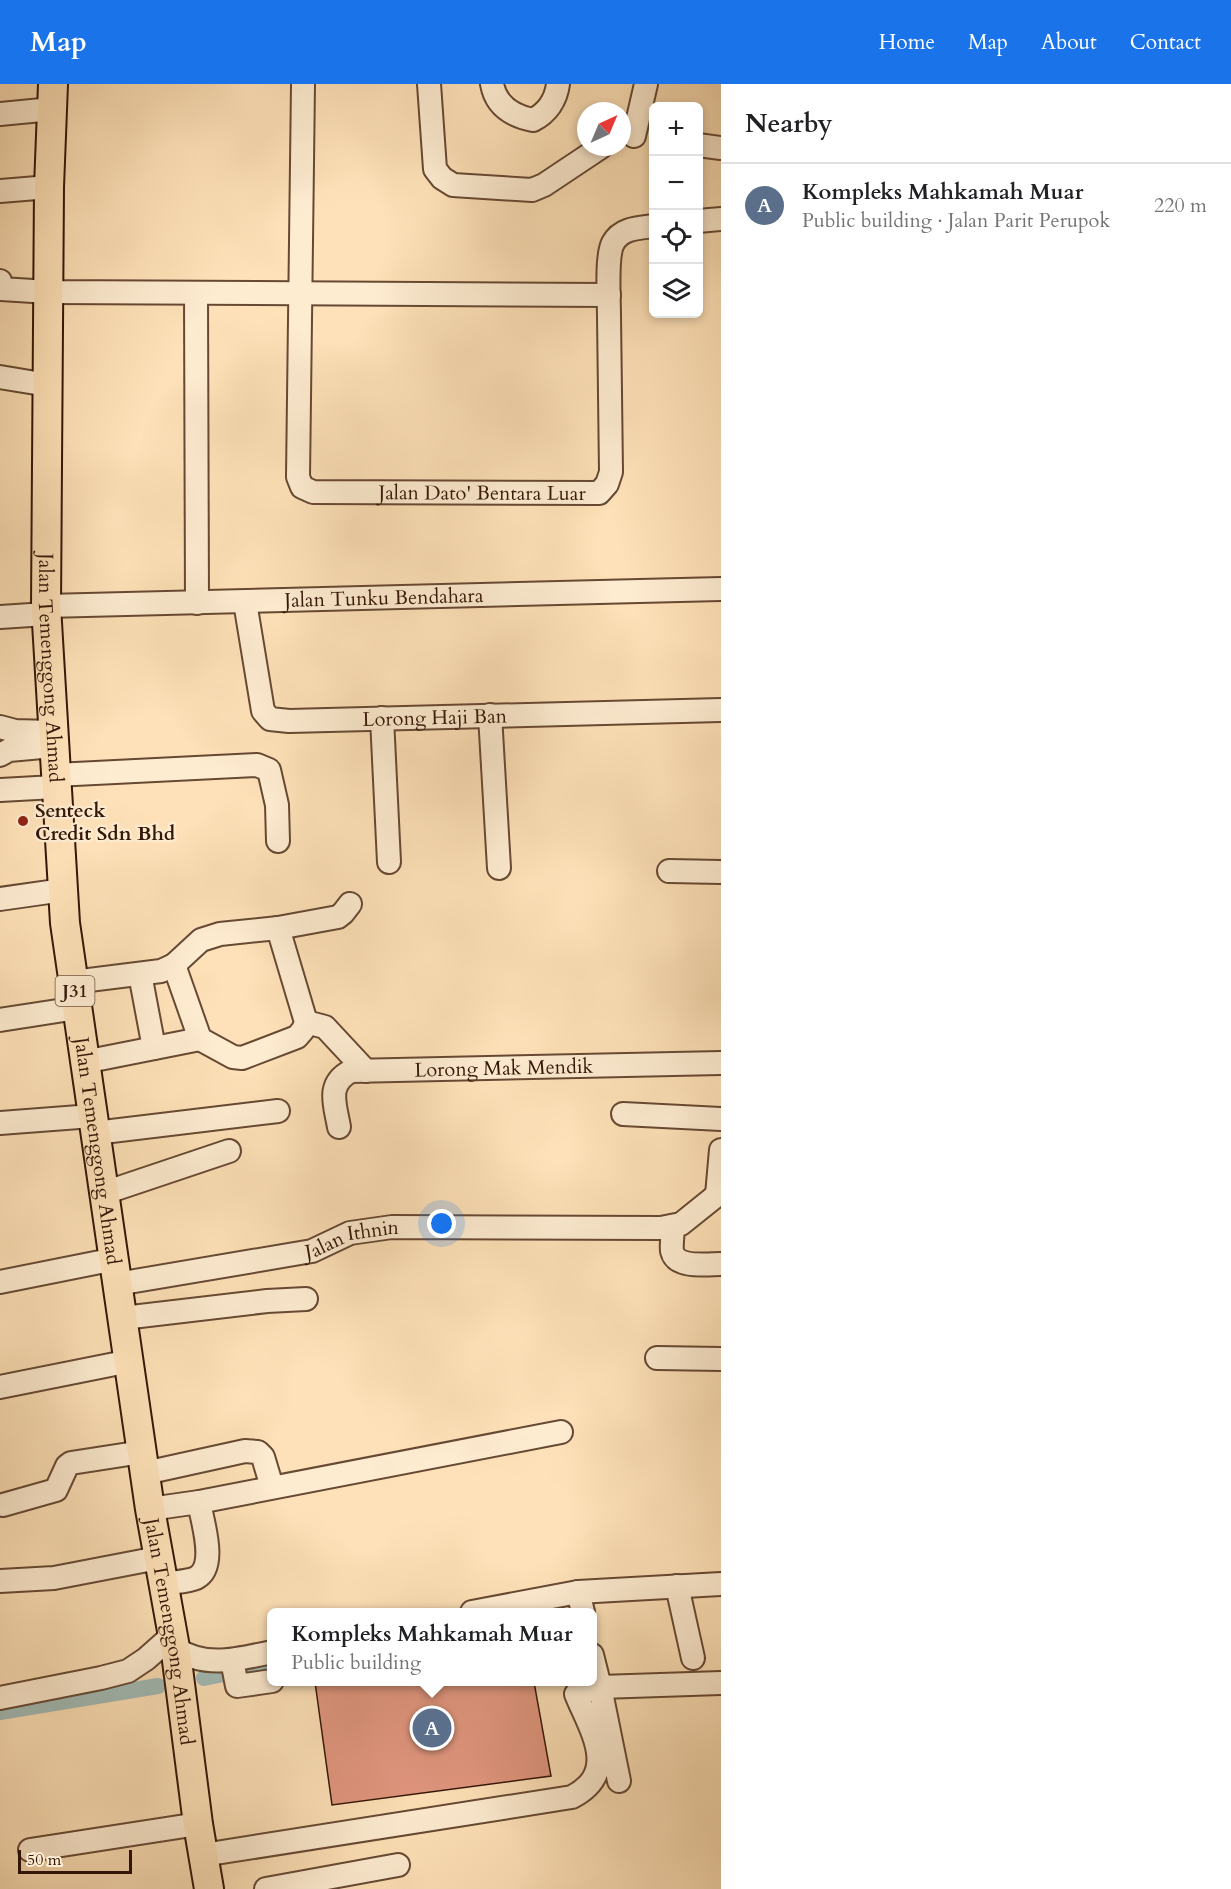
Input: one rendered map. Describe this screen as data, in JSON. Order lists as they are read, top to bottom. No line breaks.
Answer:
{"streets":{"main road":["Jalan Temenggong Ahmad","J31"],"street":["Jalan Dato' Bentara Luar","Jalan Tunku Bendahara","Lorong Haji Ban","Lorong Mak Mendik","Jalan Ithnin"]},"crossings":[["Jalan Tunku Bendahara","Jalan Temenggong Ahmad"],["Jalan Tunku Bendahara","Lorong Haji Ban"],["Jalan Temenggong Ahmad","Jalan Ithnin"]],"places":["Senteck Credit Sdn Bhd"],"scale_bar":"50 m","north":"top right","page":{"header":"Map","nav":["Home","Map","About","Contact"],"heading":"Nearby","map_buttons":["+","−"],"list":[{"mark":"A","name":"Kompleks Mahkamah Muar","note":"Public building · Jalan Parit Perupok","value":"220 m"}],"popup":["Kompleks Mahkamah Muar","Public building"],"pins":"A","scale":"50 m"}}
